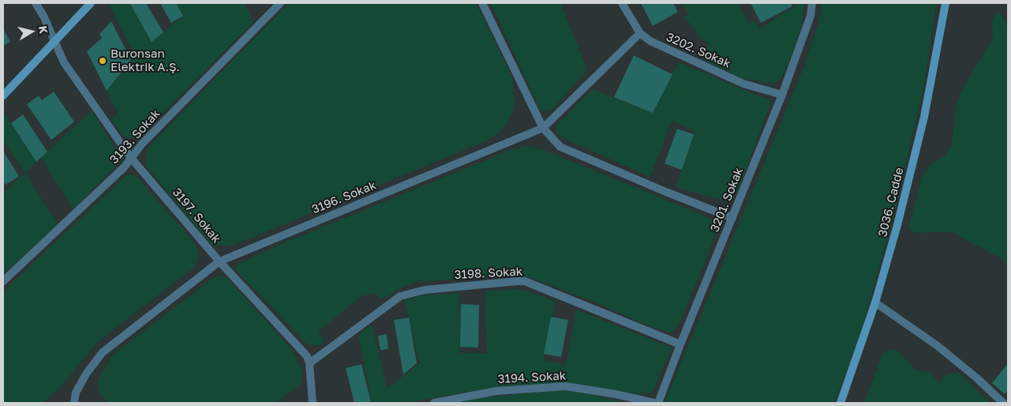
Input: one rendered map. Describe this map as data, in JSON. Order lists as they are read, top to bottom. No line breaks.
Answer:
{"streets":{"street":["3202. Sokak","3193. Sokak","3196. Sokak","3201. Sokak","3036. Cadde","3197. Sokak","3198. Sokak","3194. Sokak"]},"crossings":[["3202. Sokak","3196. Sokak"],["3202. Sokak","3201. Sokak"],["3193. Sokak","3197. Sokak"],["3196. Sokak","3197. Sokak"],["3201. Sokak","3198. Sokak"],["3197. Sokak","3198. Sokak"]],"places":["Buronsan Elektrik A.Ş."],"north":"right"}
